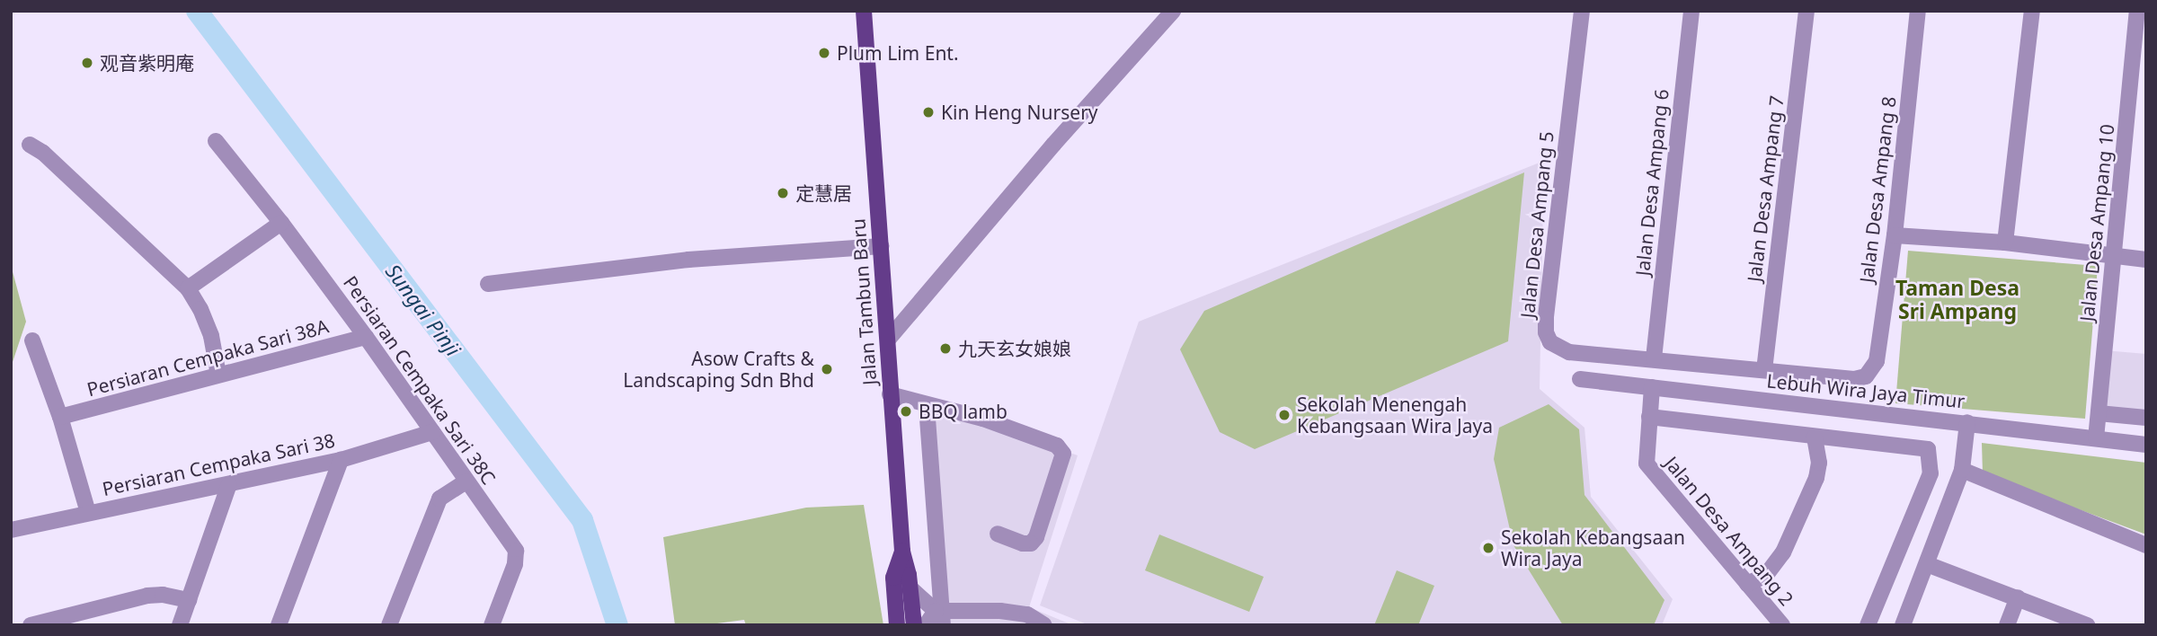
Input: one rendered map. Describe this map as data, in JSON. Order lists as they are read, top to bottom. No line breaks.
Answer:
{"streets":{"main road":["Jalan Tambun Baru"],"street":["Jalan Desa Ampang 6","Jalan Desa Ampang 7","Jalan Desa Ampang 8","Jalan Desa Ampang 10","Jalan Desa Ampang 5","Persiaran Cempaka Sari 38A","Persiaran Cempaka Sari 38C","Lebuh Wira Jaya Timur","Persiaran Cempaka Sari 38","Jalan Desa Ampang 2"]},"crossings":[["Jalan Desa Ampang 6","Jalan Desa Ampang 5"],["Jalan Desa Ampang 7","Jalan Desa Ampang 5"],["Jalan Desa Ampang 8","Jalan Desa Ampang 5"],["Jalan Desa Ampang 10","Lebuh Wira Jaya Timur"],["Persiaran Cempaka Sari 38A","Persiaran Cempaka Sari 38C"],["Persiaran Cempaka Sari 38C","Persiaran Cempaka Sari 38"],["Lebuh Wira Jaya Timur","Jalan Desa Ampang 2"]],"districts":["Taman Desa Sri Ampang"],"water":["Sungai Pinji"],"places":["Plum Lim Ent.","观音紫明庵","Kin Heng Nursery","定慧居","九天玄女娘娘","Asow Crafts & Landscaping Sdn Bhd","BBQ lamb","Sekolah Menengah Kebangsaan Wira Jaya","Sekolah Kebangsaan Wira Jaya"]}
